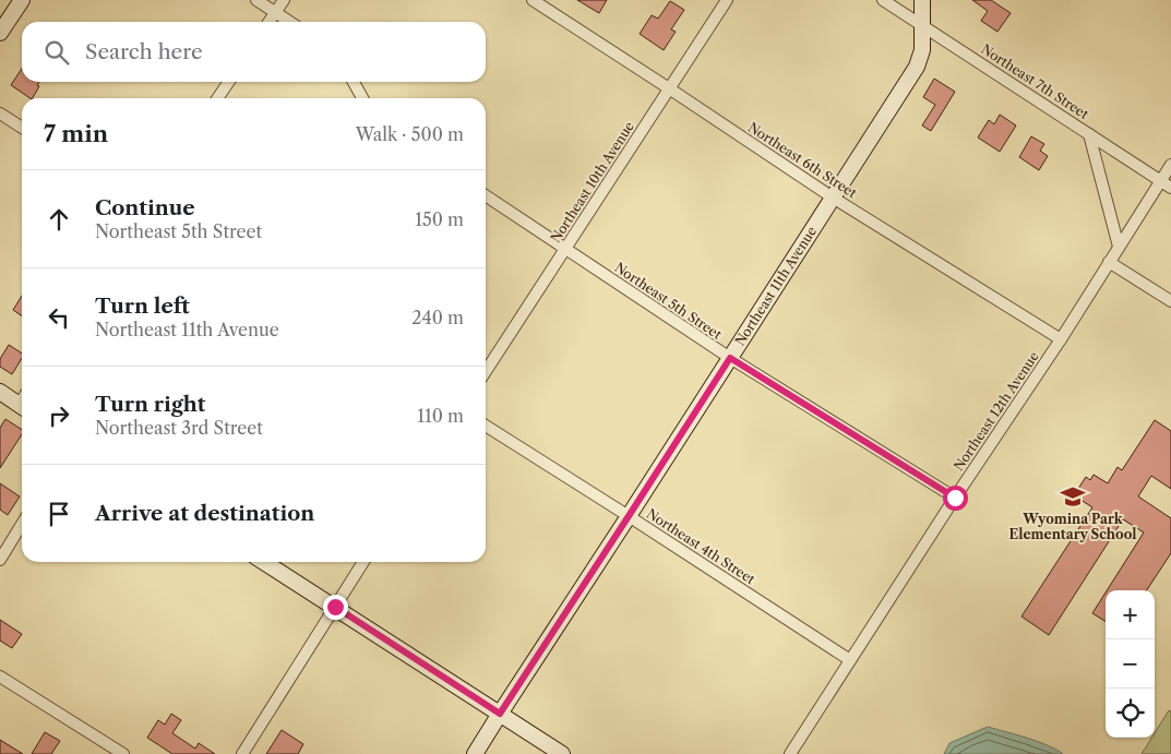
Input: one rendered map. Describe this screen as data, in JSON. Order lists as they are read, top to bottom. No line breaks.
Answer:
{"streets":{"street":["Northeast 7th Street","Northeast 6th Street","Northeast 10th Avenue","Northeast 11th Avenue","Northeast 5th Street","Northeast 12th Avenue","Northeast 4th Street"]},"crossings":[["Northeast 7th Street","Northeast 11th Avenue"],["Northeast 7th Street","Northeast 12th Avenue"],["Northeast 6th Street","Northeast 10th Avenue"],["Northeast 6th Street","Northeast 11th Avenue"],["Northeast 6th Street","Northeast 12th Avenue"],["Northeast 10th Avenue","Northeast 5th Street"],["Northeast 11th Avenue","Northeast 5th Street"],["Northeast 11th Avenue","Northeast 4th Street"],["Northeast 5th Street","Northeast 12th Avenue"],["Northeast 12th Avenue","Northeast 4th Street"]],"places":{"school or university":["Wyomina Park Elementary School"]},"page":{"search":"Search here","heading":["7 min","Walk · 500 m"],"list":[["Continue","Northeast 5th Street","150 m"],["Turn left","Northeast 11th Avenue","240 m"],["Turn right","Northeast 3rd Street","110 m"],"Arrive at destination"],"map_buttons":["+","−"]}}
